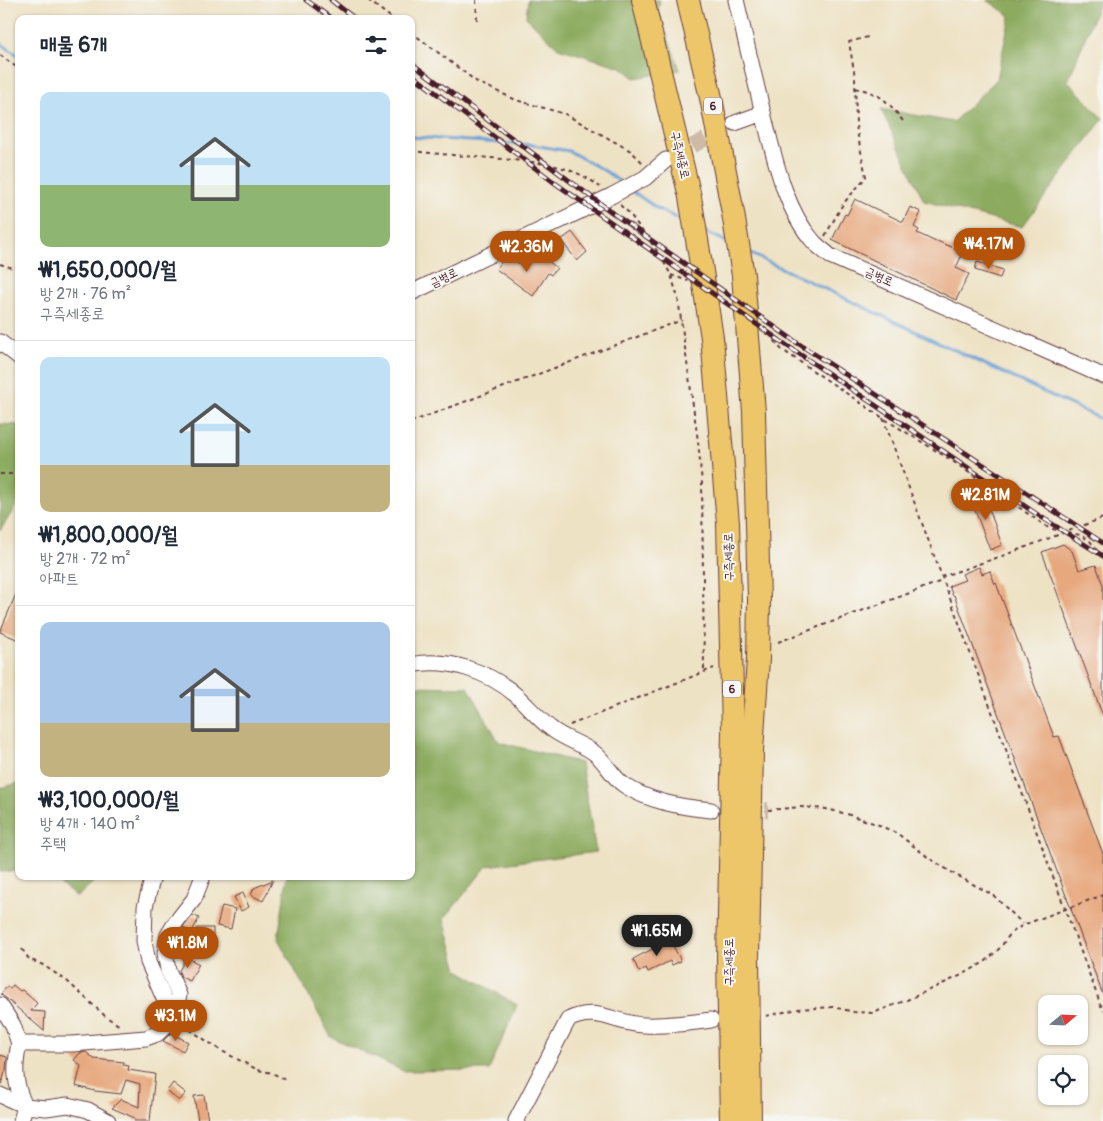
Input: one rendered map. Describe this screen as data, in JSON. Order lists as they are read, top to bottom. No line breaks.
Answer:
{"streets":{"highway":["6","구즉세종로"],"street":["금병로"]},"north":"right","page":{"heading":"매물 6개","list":[{"name":"₩1,650,000/월","note":"방 2개 · 76 m² · 구즉세종로"},{"name":"₩1,800,000/월","note":"방 2개 · 72 m² · 아파트"},{"name":"₩3,100,000/월","note":"방 4개 · 140 m² · 주택"}],"price":["₩4.17M","₩2.36M","₩2.81M","₩1.65M","₩1.8M","₩3.1M"]}}
